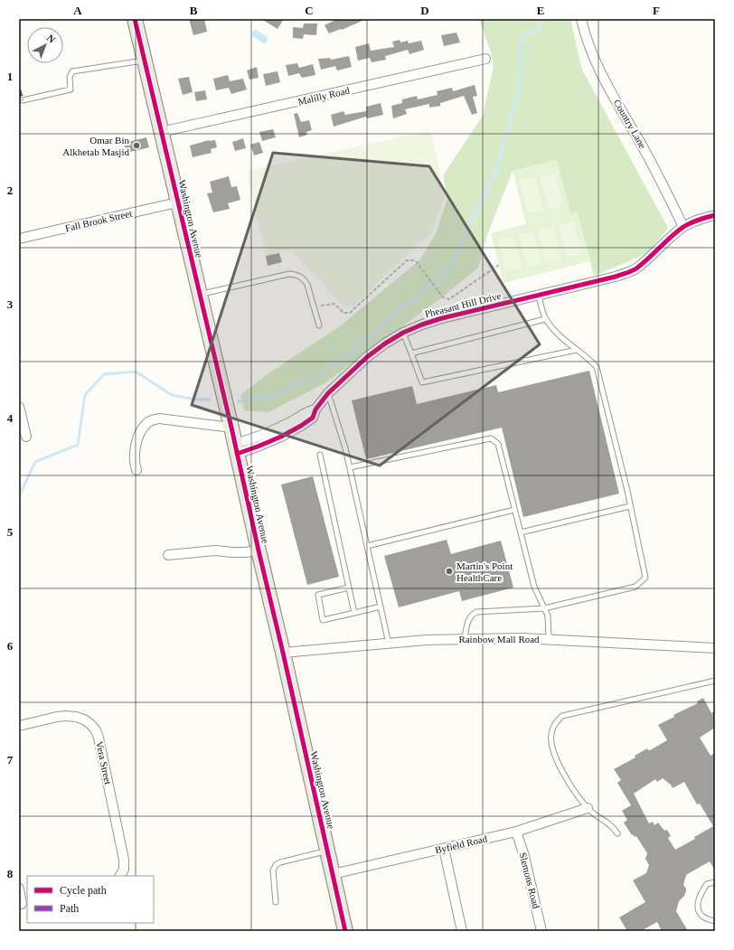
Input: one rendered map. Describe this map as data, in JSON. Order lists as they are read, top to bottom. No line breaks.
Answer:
{"streets":{"main road":["Washington Avenue"],"street":["Malilly Road","Country Lane","Fall Brook Street","Pheasant Hill Drive","Rainbow Mall Road","Vera Street","Byfield Road","Slemons Road"]},"crossings":[["Malilly Road","Washington Avenue"],["Country Lane","Pheasant Hill Drive"],["Washington Avenue","Fall Brook Street"],["Washington Avenue","Pheasant Hill Drive"],["Washington Avenue","Rainbow Mall Road"],["Washington Avenue","Byfield Road"],["Byfield Road","Slemons Road"]],"places":["Omar Bin Alkhetab Masjid","Martin's Point HealthCare"],"legend":["Cycle path","Path"],"north":"top right","grid":{"columns":["A","B","C","D","E","F"],"rows":["1","2","3","4","5","6","7","8"]}}
